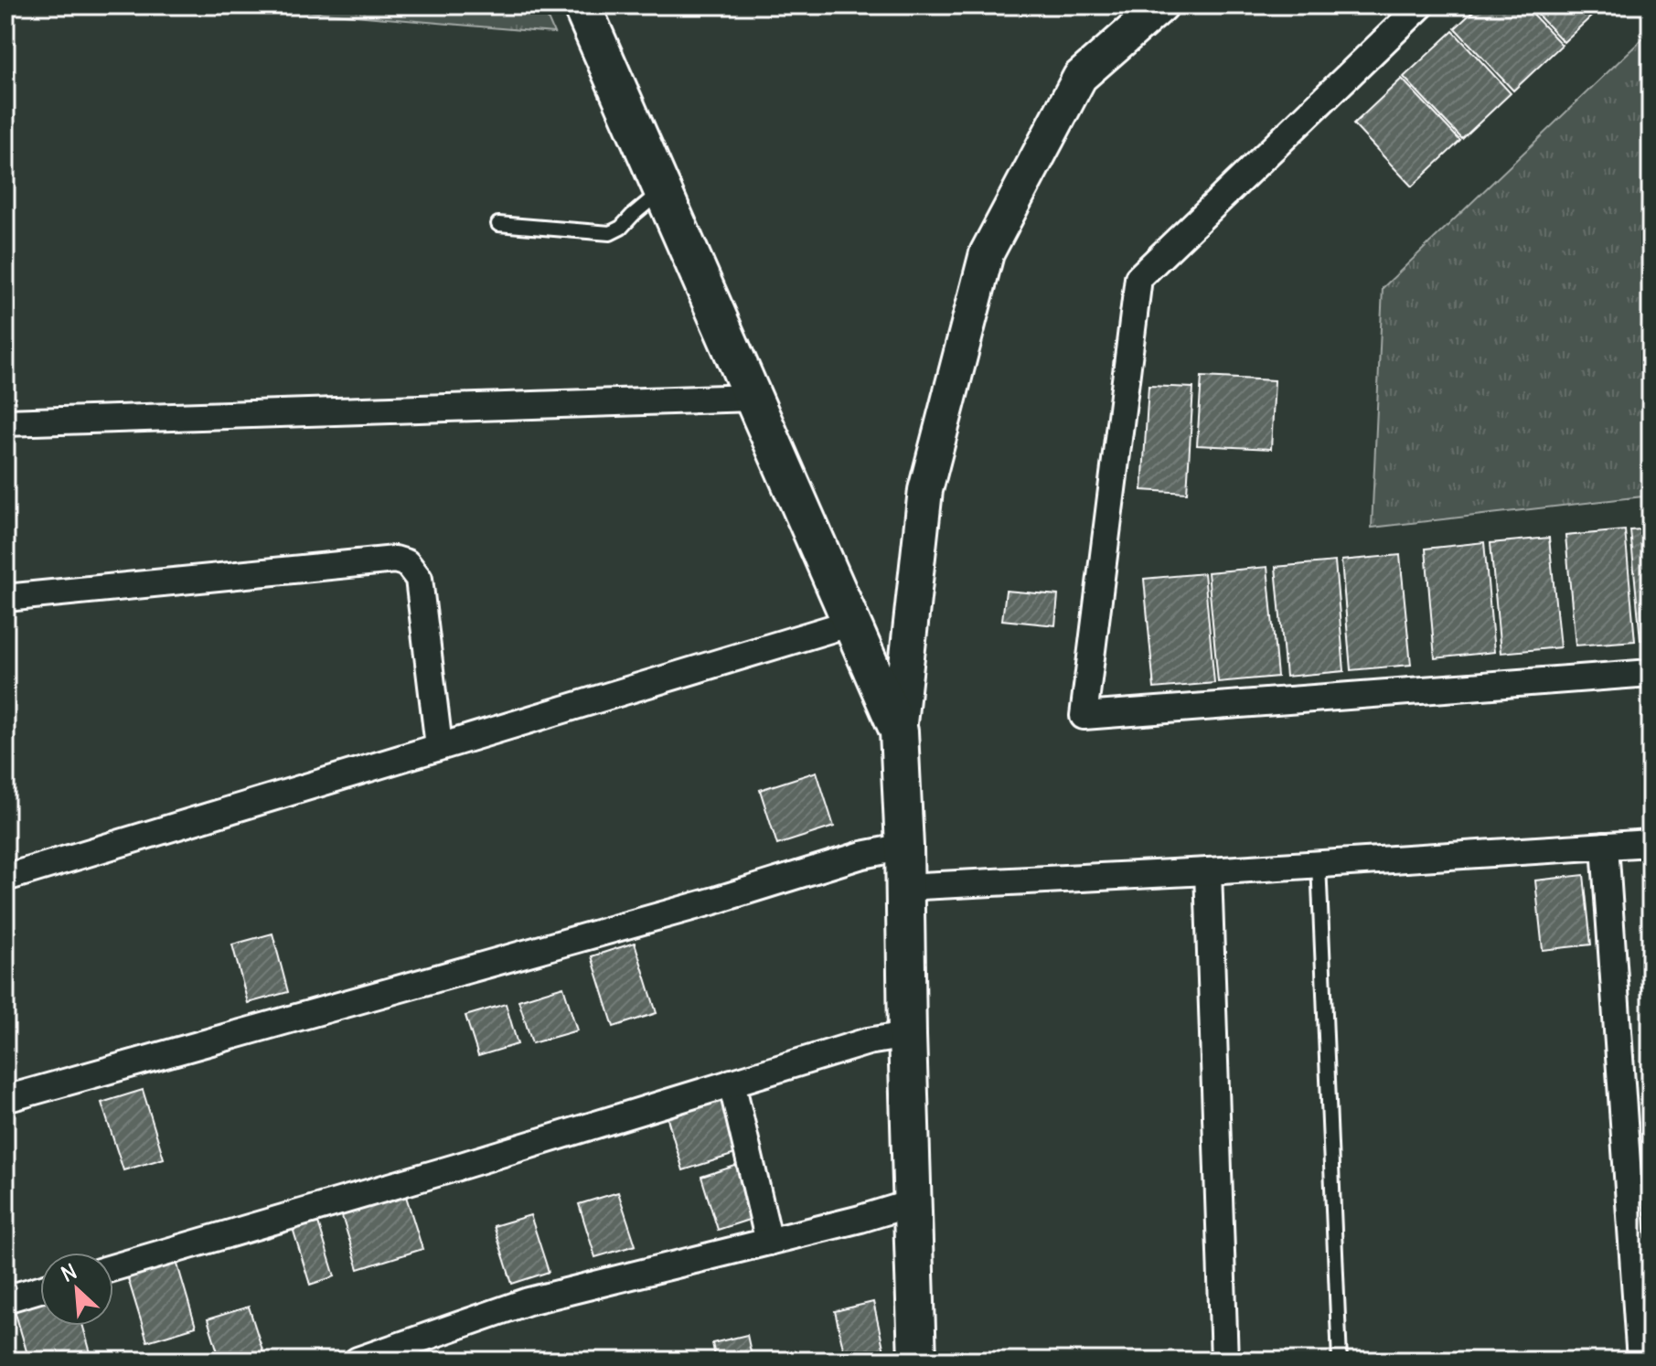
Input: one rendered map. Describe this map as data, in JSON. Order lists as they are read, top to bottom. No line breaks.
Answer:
{"north":"top left"}
